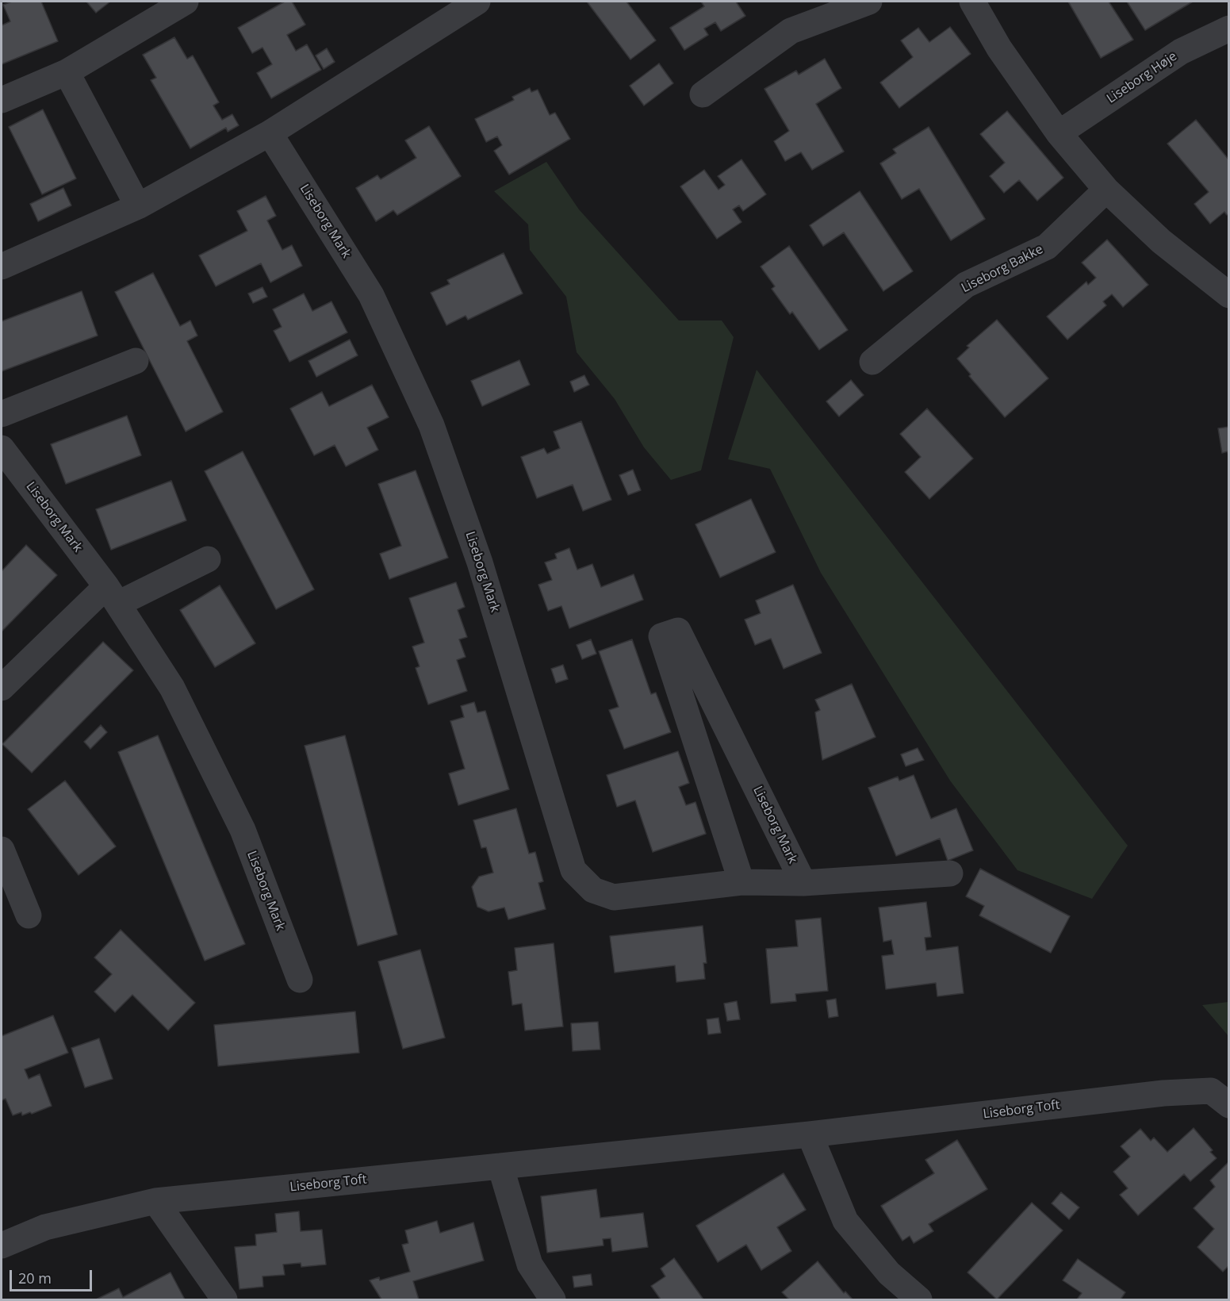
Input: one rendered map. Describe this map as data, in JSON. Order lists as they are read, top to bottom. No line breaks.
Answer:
{"streets":{"street":["Liseborg Høje","Liseborg Mark","Liseborg Bakke","Liseborg Toft"]},"scale_bar":"20 m"}
